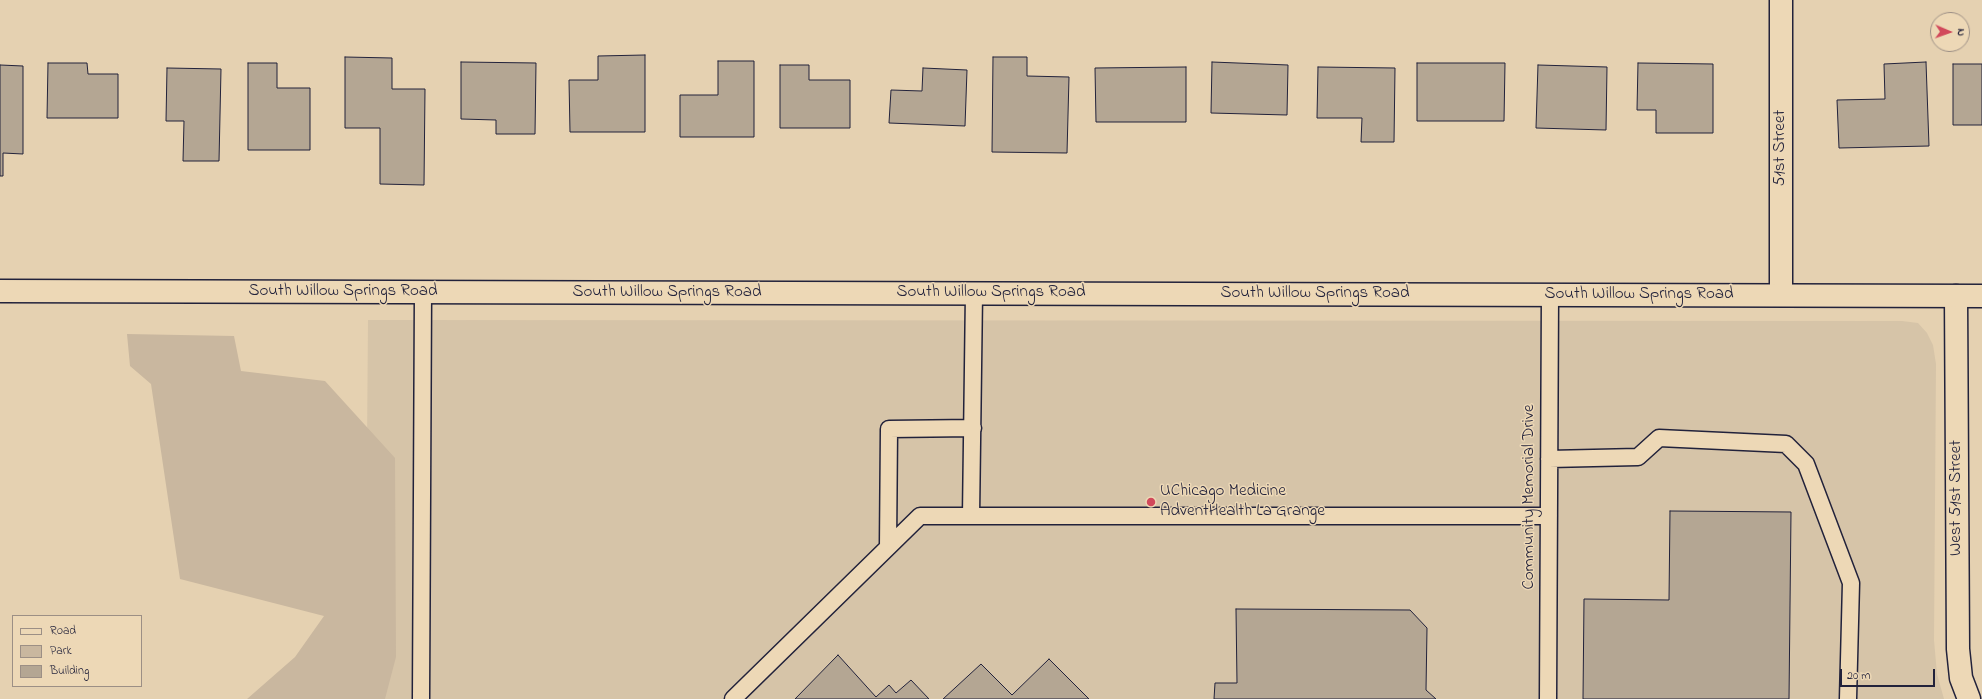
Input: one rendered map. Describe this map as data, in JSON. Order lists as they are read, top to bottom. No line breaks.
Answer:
{"streets":{"street":["51st Street","South Willow Springs Road","West 51st Street"],"lane":["Community Memorial Drive"]},"crossings":[["51st Street","South Willow Springs Road"],["South Willow Springs Road","Community Memorial Drive"],["South Willow Springs Road","West 51st Street"]],"places":["UChicago Medicine AdventHealth La Grange"],"legend":["Road","Park","Building"],"scale_bar":"20 m","north":"right"}
